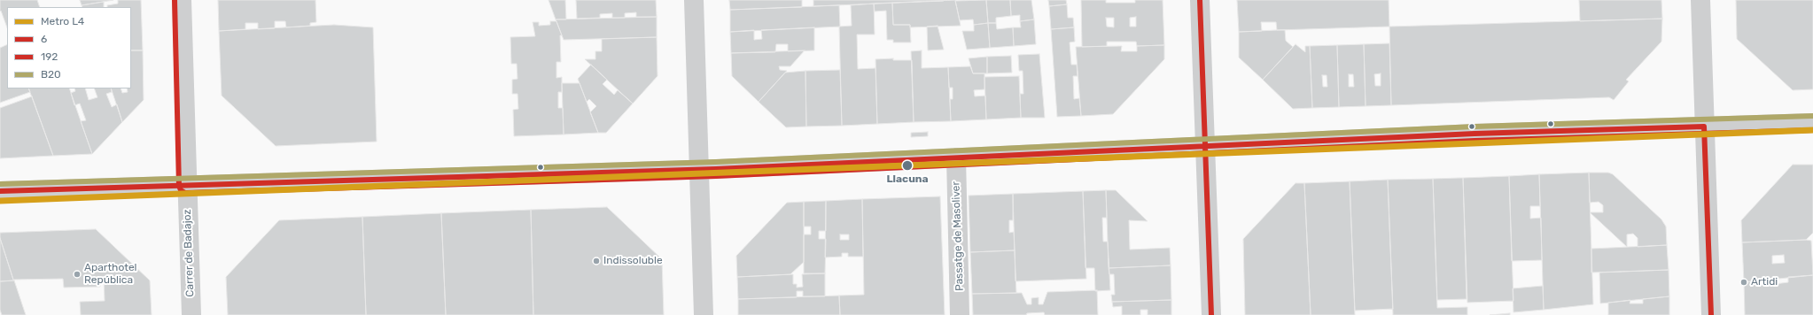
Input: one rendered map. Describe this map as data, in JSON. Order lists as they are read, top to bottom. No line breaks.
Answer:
{"streets":{"street":["Passatge de Masoliver","Carrer de Badajoz"]},"places":["Llacuna","Indissoluble","Aparthotel República","Artidi"],"lines":["transit line 6","transit line 192","transit line B20","metro line L4"],"legend":["Metro L4","6","192","B20"]}
